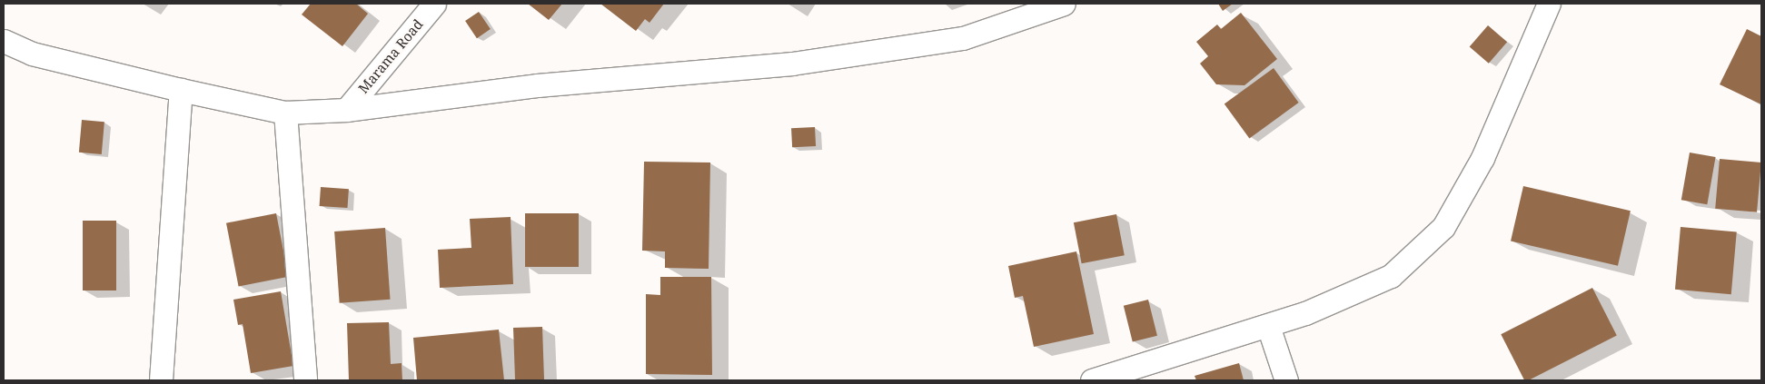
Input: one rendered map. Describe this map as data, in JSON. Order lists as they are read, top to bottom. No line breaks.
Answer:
{"streets":{"street":["Marama Road"]}}
